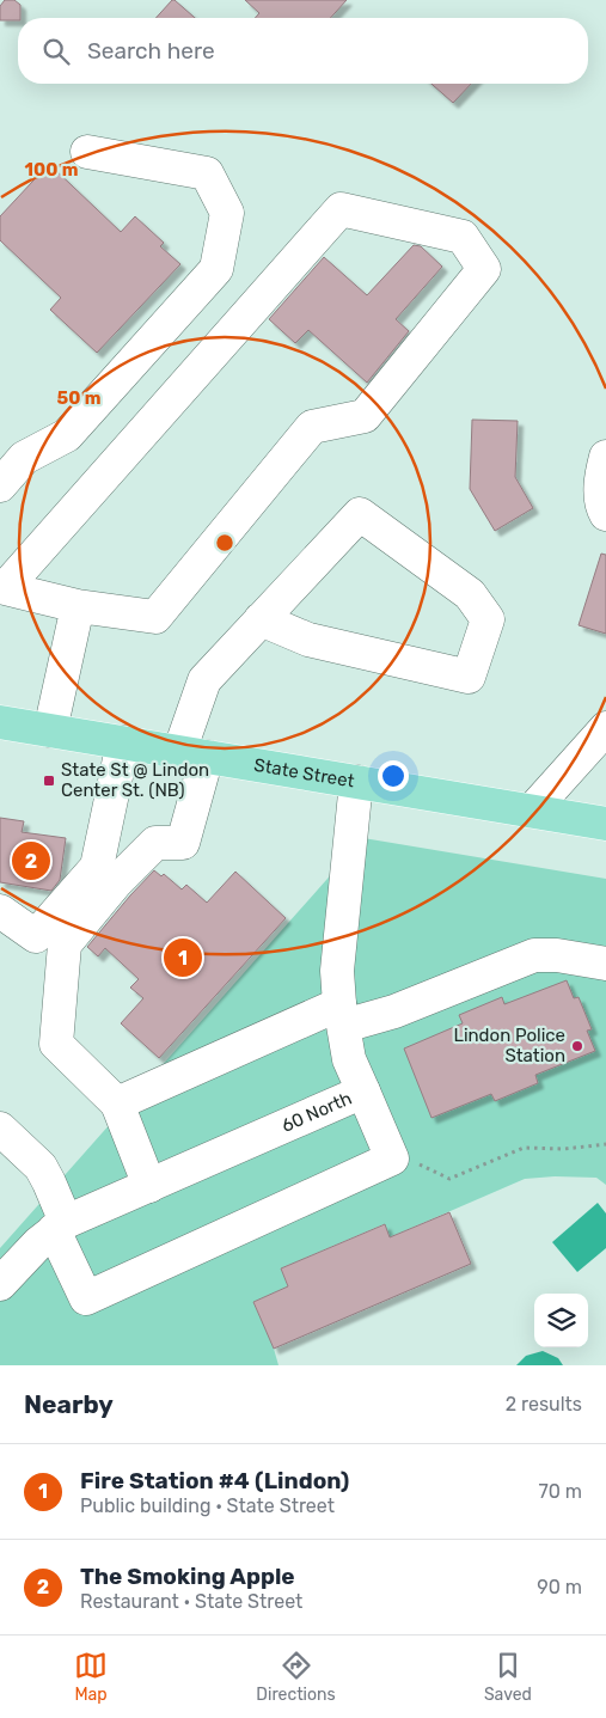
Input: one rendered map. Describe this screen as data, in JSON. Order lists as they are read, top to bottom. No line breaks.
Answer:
{"streets":{"main road":["State Street"],"street":["60 North"]},"crossings":[["State Street","60 North"]],"places":{"transit":["State St @ Lindon Center St. (NB)"],"other":["Lindon Police Station"]},"page":{"search":"Search here","pins":["2","1"],"heading":["Nearby","2 results"],"list":[{"mark":"1","name":"Fire Station #4 (Lindon)","note":"Public building · State Street","value":"70 m"},{"mark":"2","name":"The Smoking Apple","note":"Restaurant · State Street","value":"90 m"}],"nav":["Map","Directions","Saved"]},"rings":["100 m","50 m"]}
